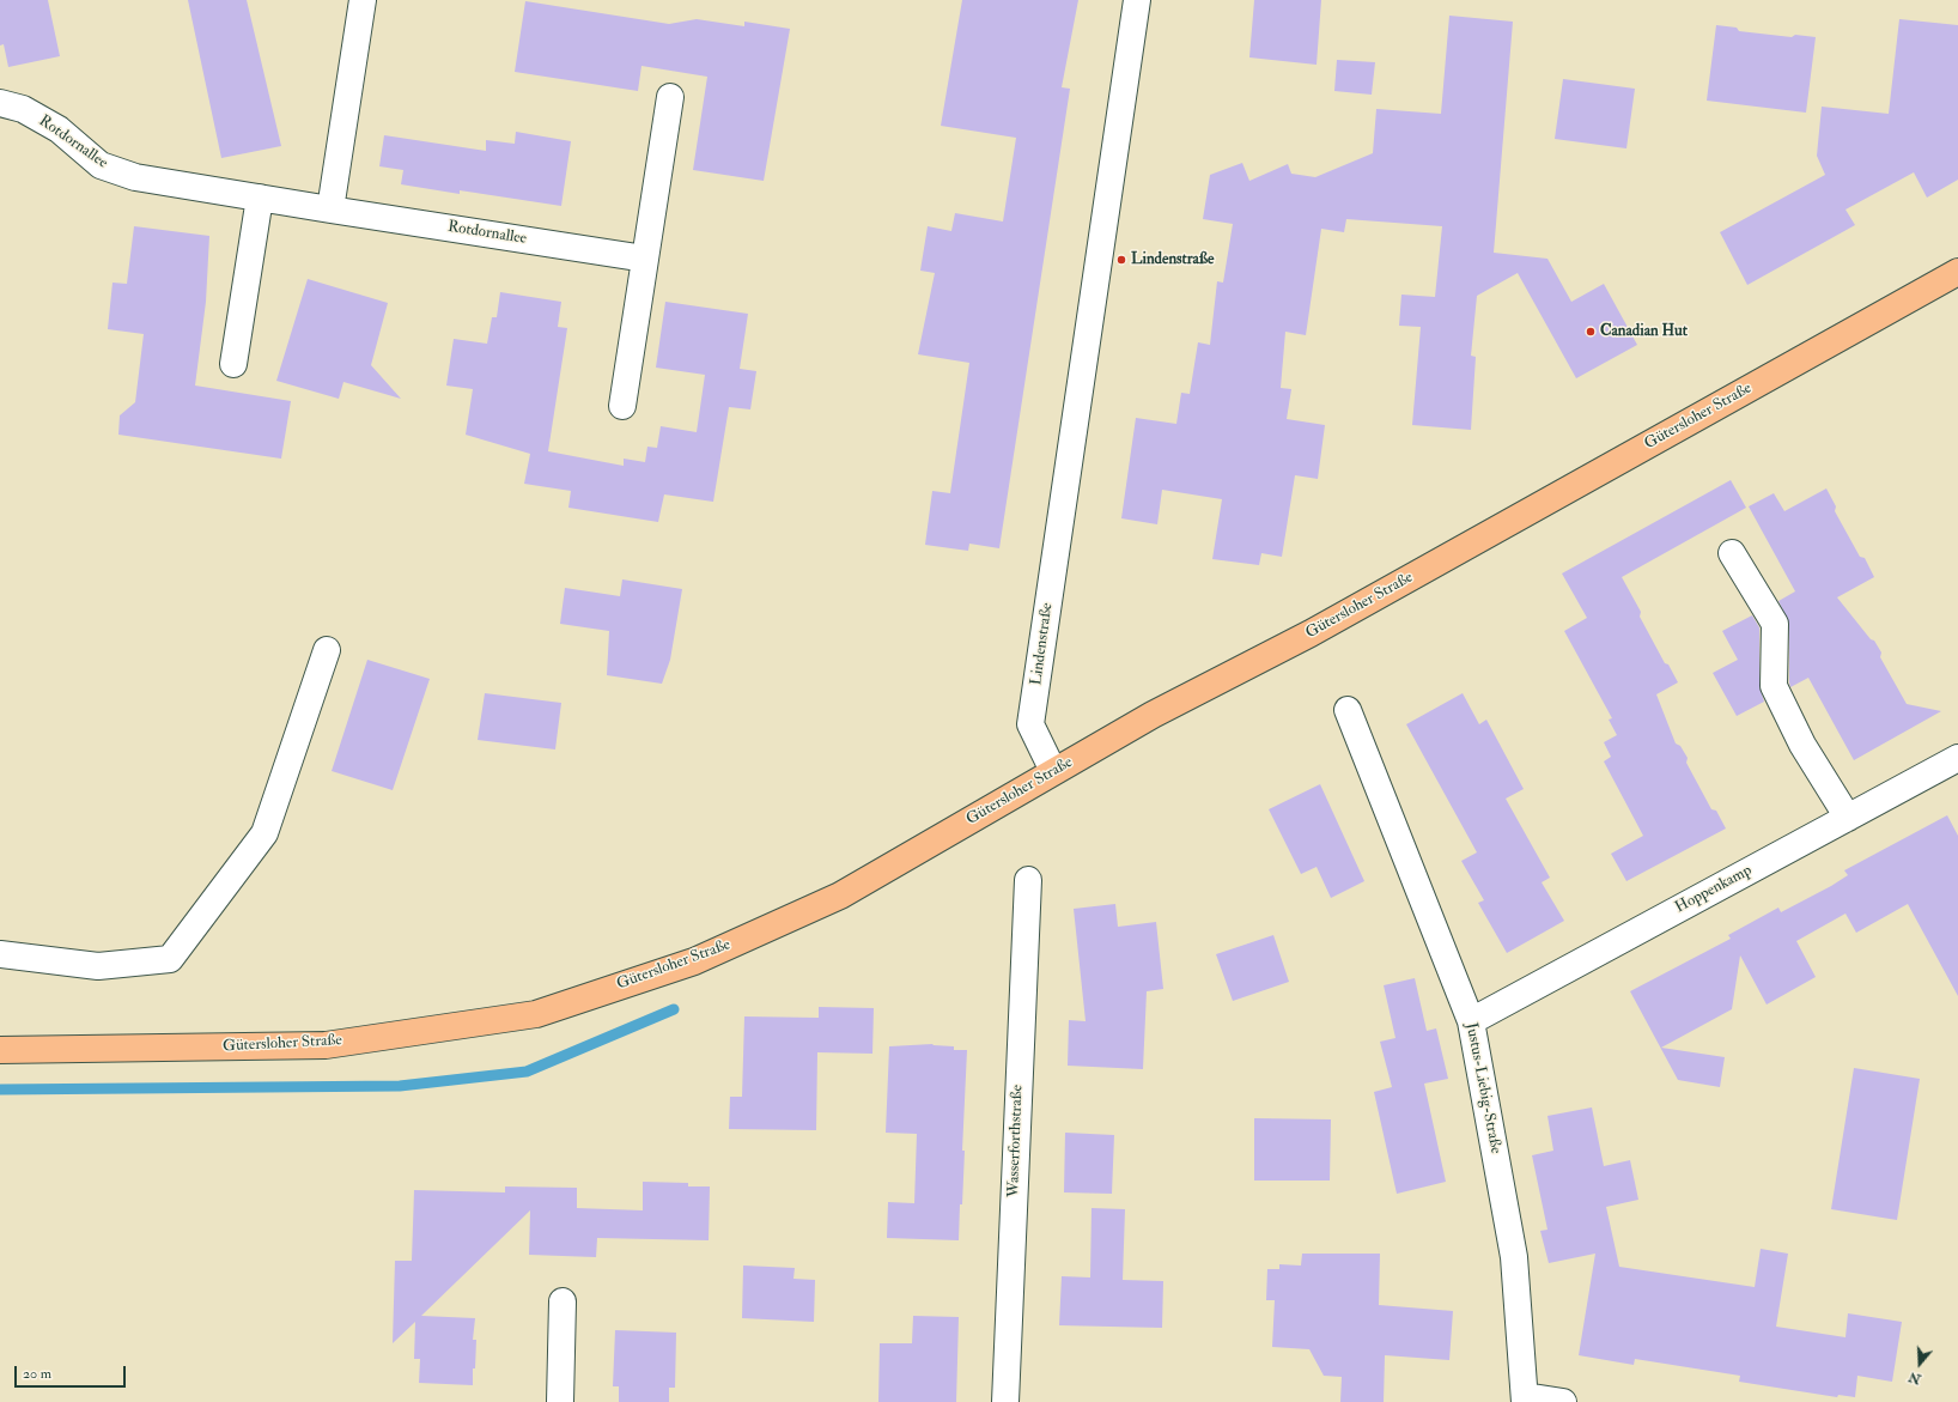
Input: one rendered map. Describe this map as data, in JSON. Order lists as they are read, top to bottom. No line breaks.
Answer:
{"streets":{"main road":["Gütersloher Straße"],"street":["Rotdornallee","Lindenstraße","Hoppenkamp","Justus-Liebig-Straße","Wasserforthstraße"]},"crossings":[["Gütersloher Straße","Lindenstraße"],["Hoppenkamp","Justus-Liebig-Straße"]],"places":["Lindenstraße","Canadian Hut"],"scale_bar":"20 m","north":"bottom"}
